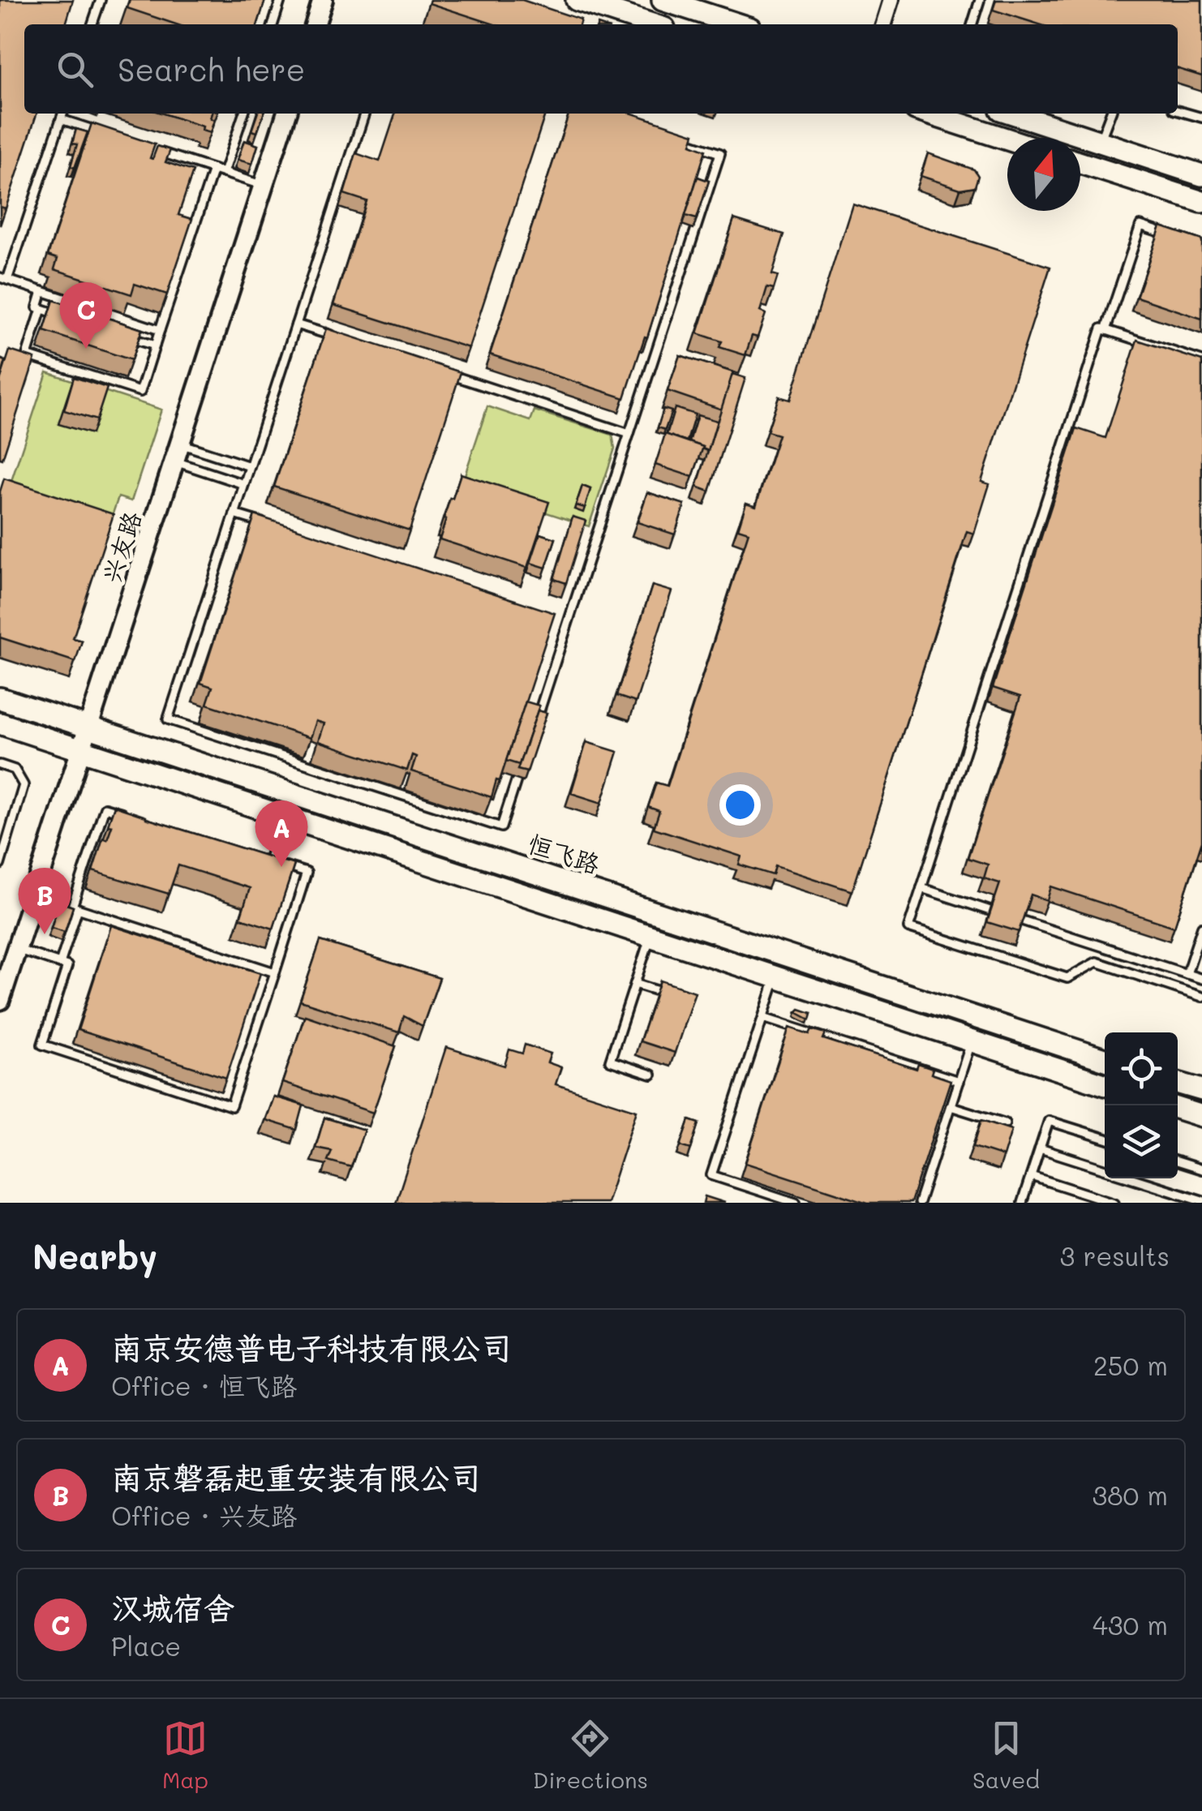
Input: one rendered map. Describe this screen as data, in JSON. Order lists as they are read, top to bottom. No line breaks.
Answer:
{"streets":{"main road":["恒飞路"],"street":["兴友路"]},"crossings":[["兴友路","恒飞路"]],"north":"top","page":{"search":"Search here","pins":["C","A","B"],"heading":["Nearby","3 results"],"list":[{"mark":"A","name":"南京安德普电子科技有限公司","note":"Office · 恒飞路","value":"250 m"},{"mark":"B","name":"南京磐磊起重安装有限公司","note":"Office · 兴友路","value":"380 m"},{"mark":"C","name":"汉城宿舍","note":"Place","value":"430 m"}],"nav":["Map","Directions","Saved"]}}
